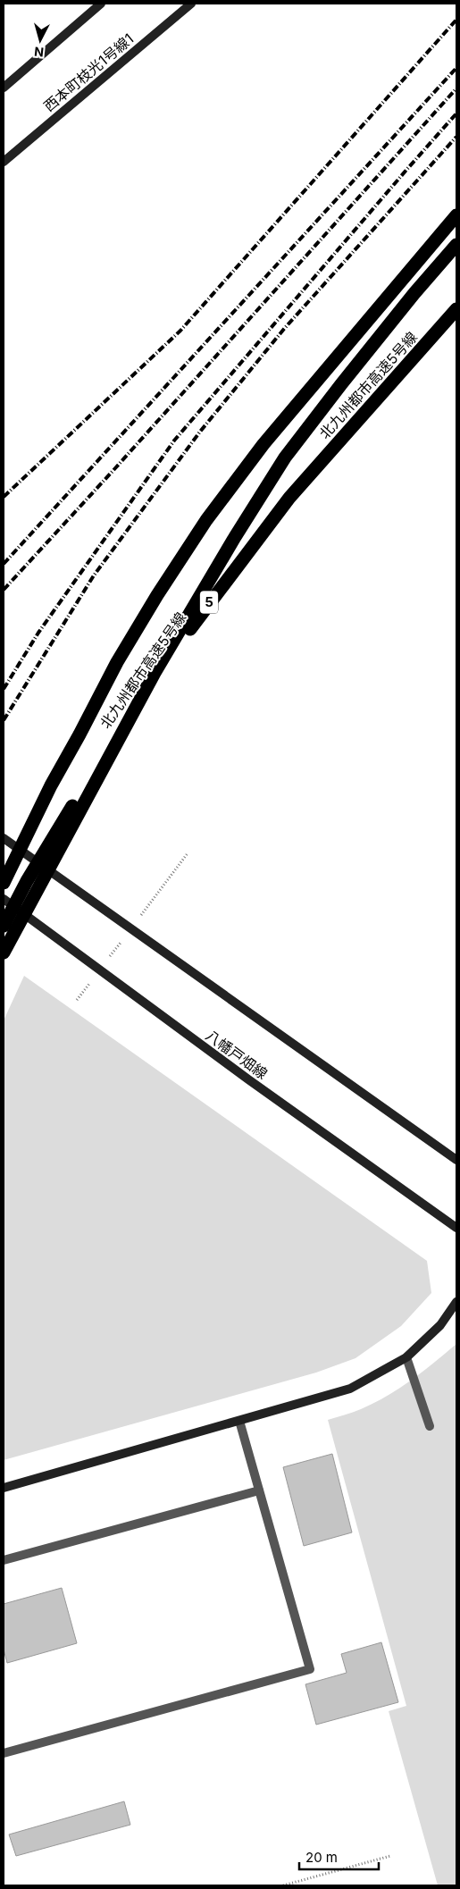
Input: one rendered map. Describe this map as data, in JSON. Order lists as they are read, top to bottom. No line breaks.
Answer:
{"streets":{"highway":["北九州都市高速5号線","5"],"street":["西本町枝光1号線1","八幡戸畑線"]},"scale_bar":"20 m","north":"bottom"}
